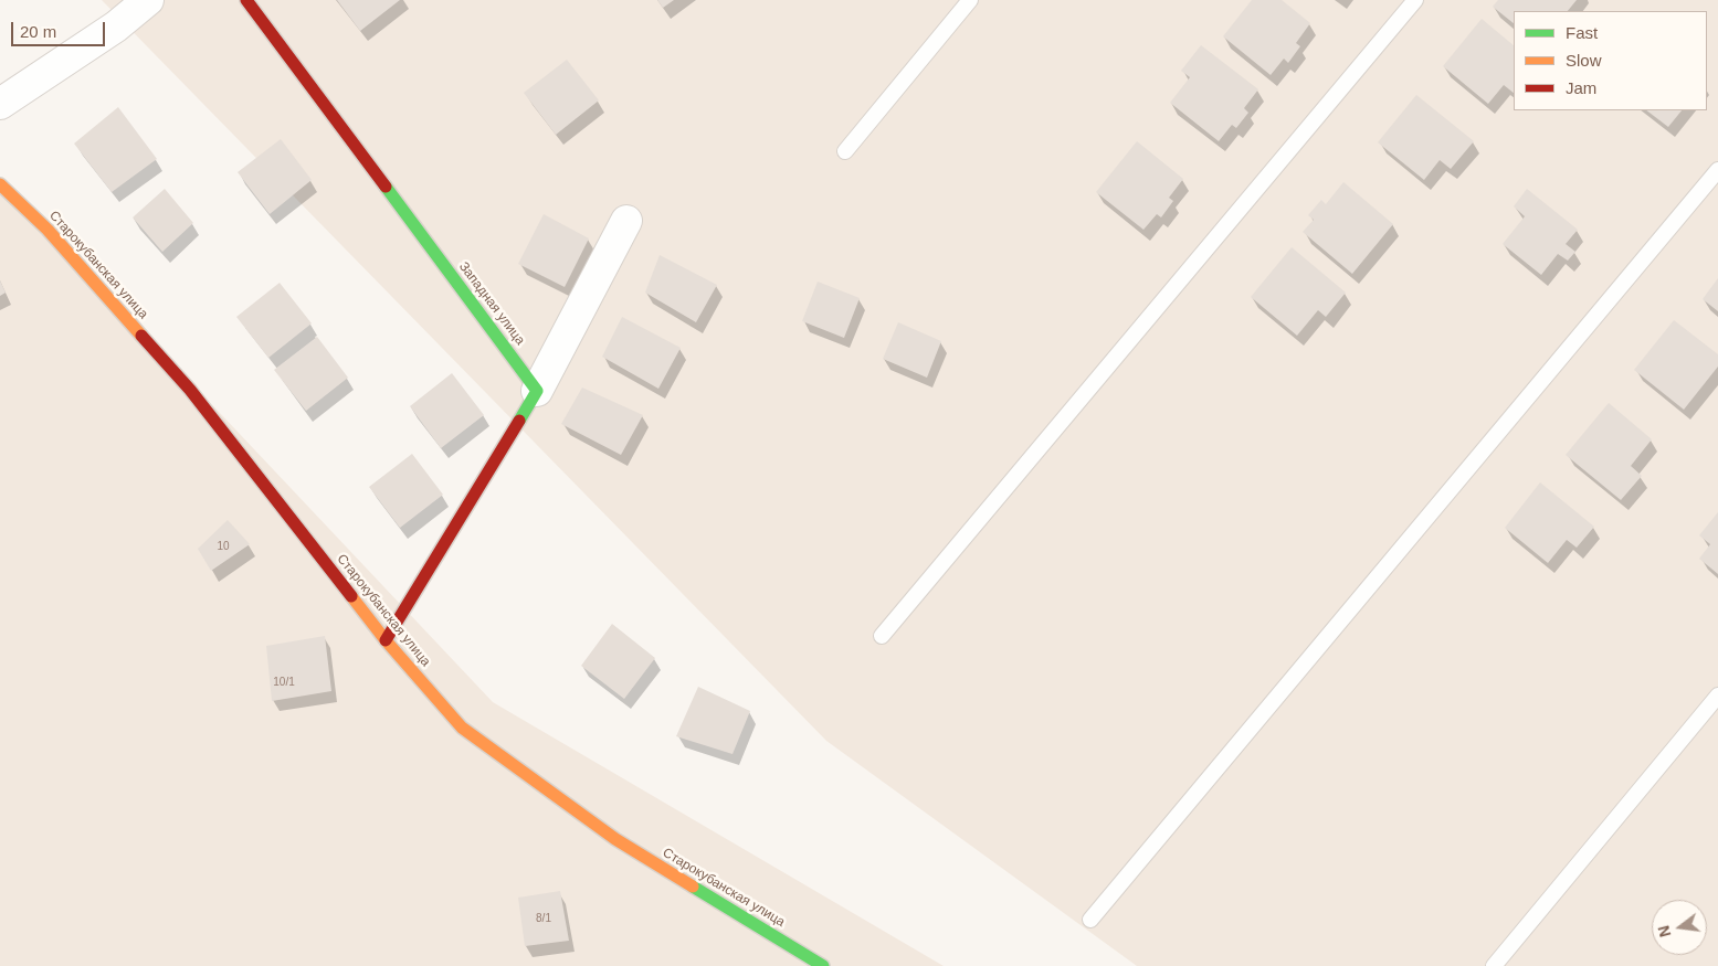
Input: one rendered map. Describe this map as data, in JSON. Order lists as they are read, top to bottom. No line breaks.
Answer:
{"streets":{"street":["Старокубанская улица","Западная улица"]},"house_numbers":["10","10/1","8/1"],"legend":["Fast","Slow","Jam"],"scale_bar":"20 m","north":"left"}
